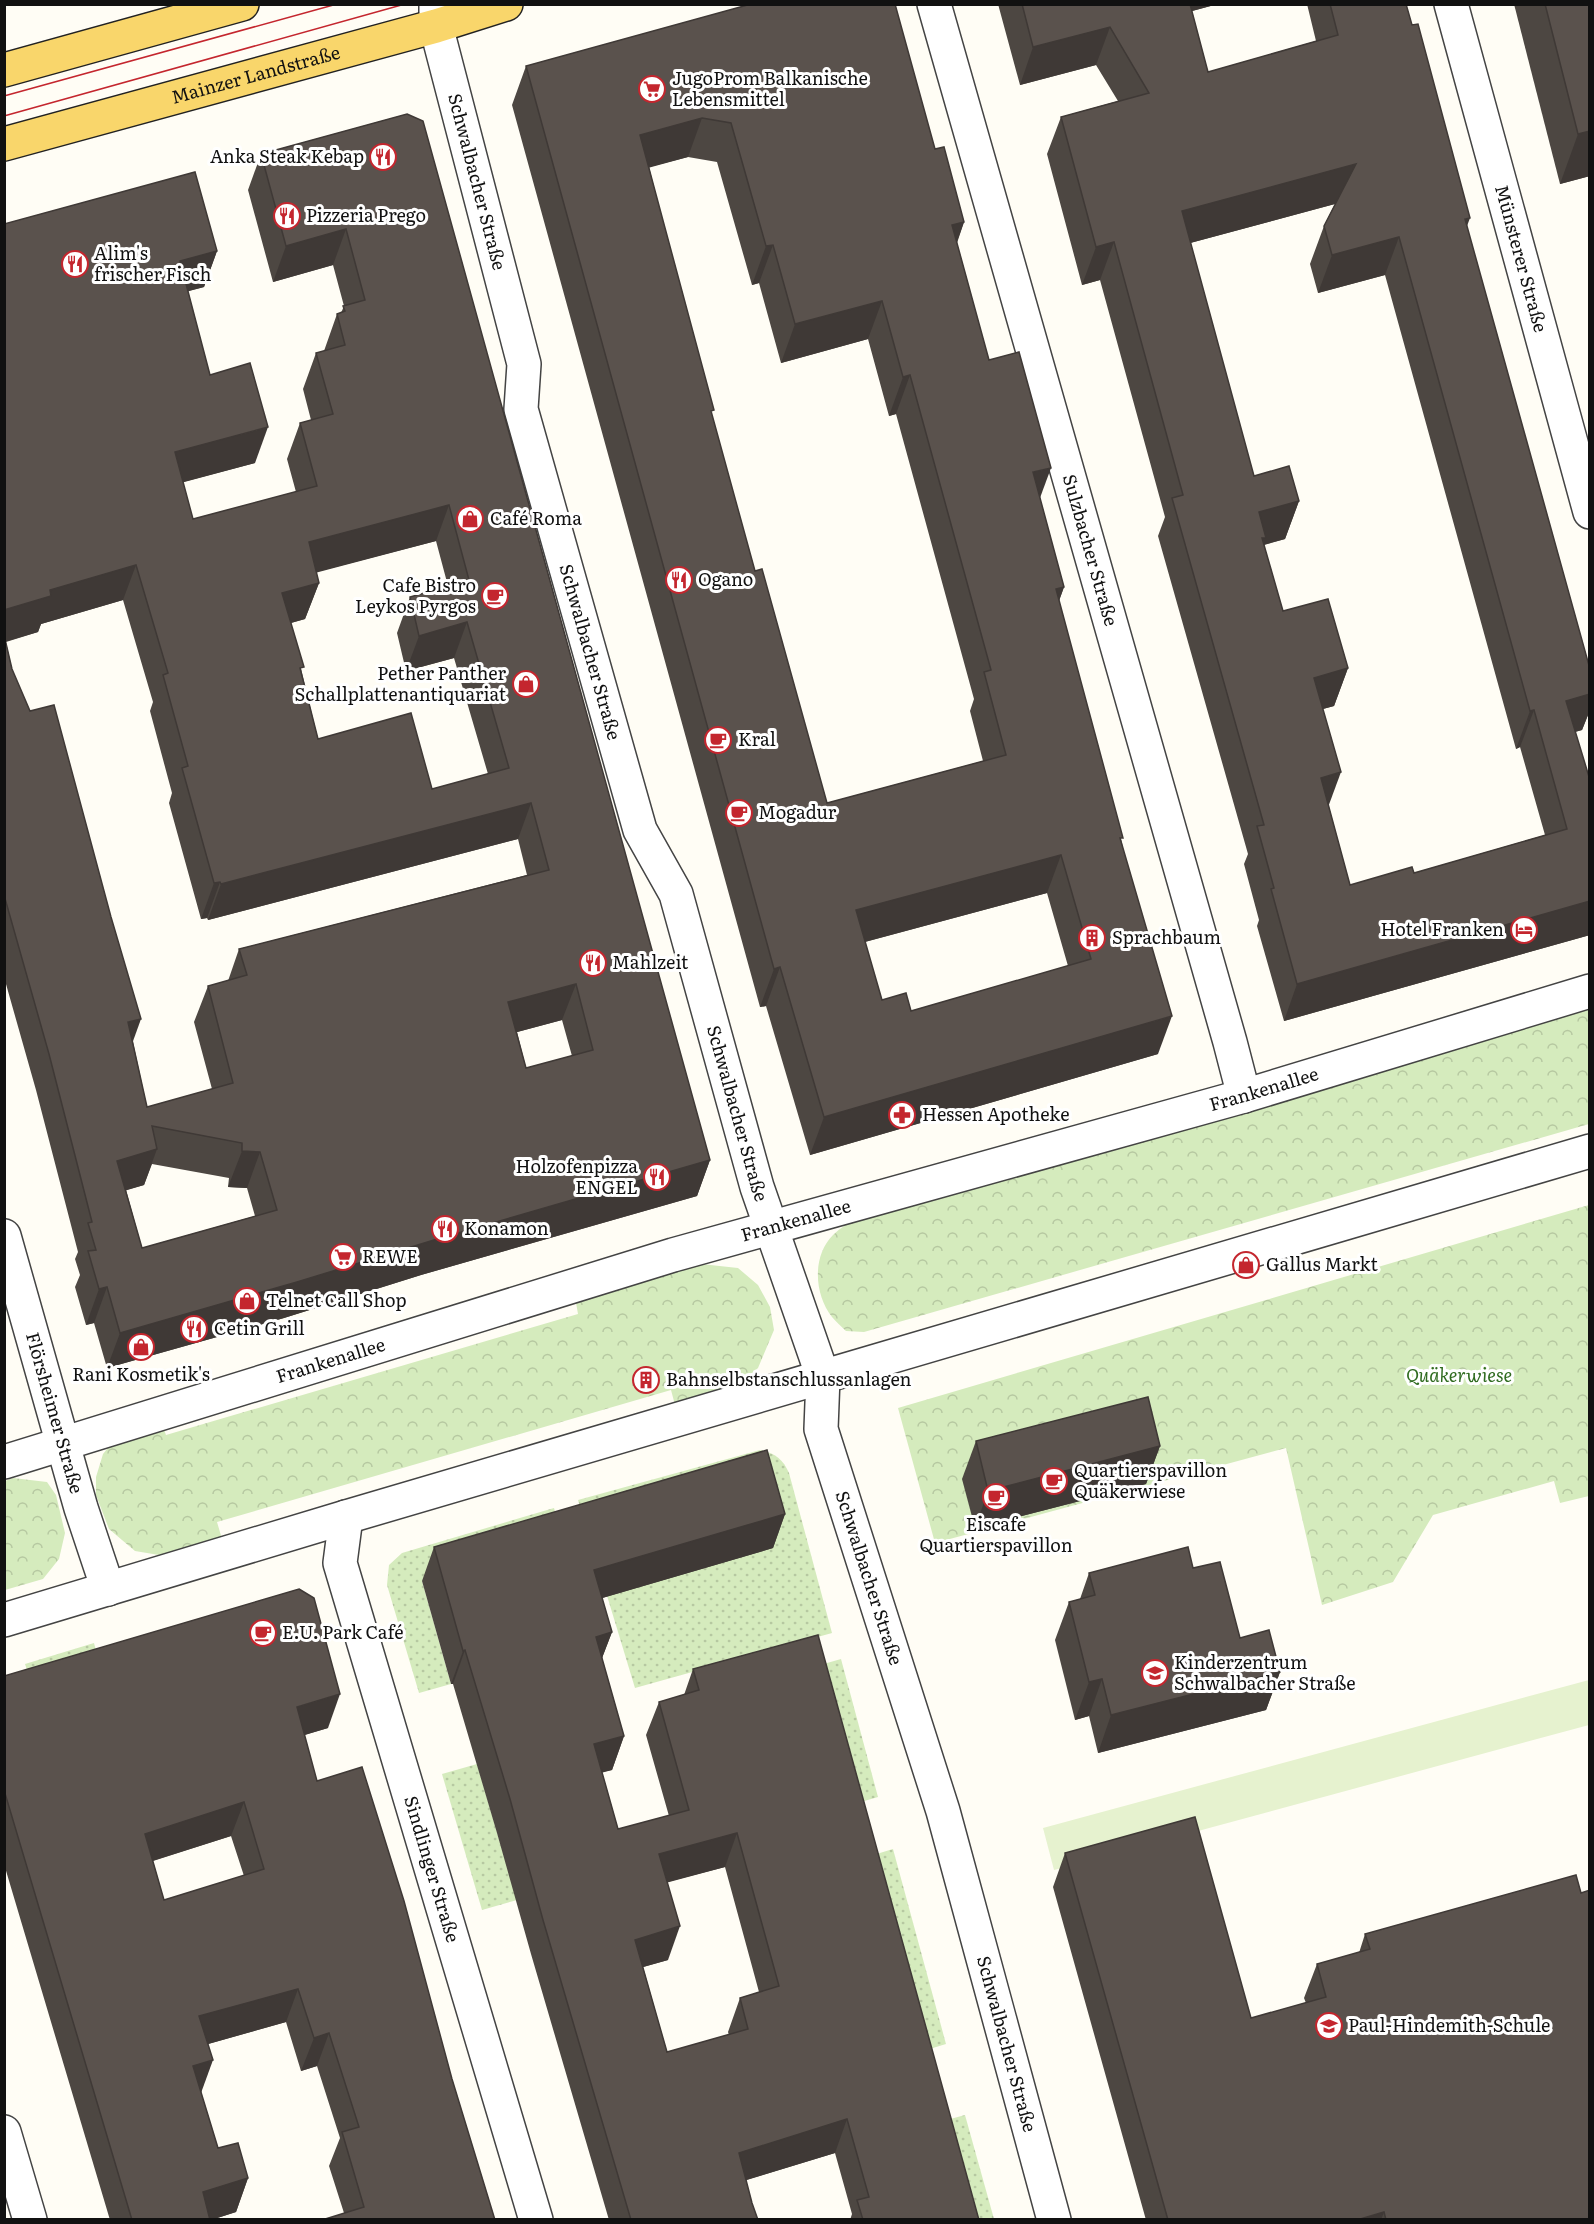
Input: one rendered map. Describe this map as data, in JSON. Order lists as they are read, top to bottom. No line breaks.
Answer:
{"streets":{"main road":["Mainzer Landstraße"],"street":["Schwalbacher Straße","Münsterer Straße","Sulzbacher Straße","Frankenallee","Flörsheimer Straße","Sindlinger Straße"]},"crossings":[["Mainzer Landstraße","Schwalbacher Straße"],["Schwalbacher Straße","Frankenallee"],["Sulzbacher Straße","Frankenallee"],["Frankenallee","Flörsheimer Straße"]],"parks":["Quäkerwiese"],"places":{"supermarket":["JugoProm Balkanische Lebensmittel","REWE"],"restaurant":["Anka Steak Kebap","Pizzeria Prego","Alim's frischer Fisch","Ogano","Mahlzeit","Holzofenpizza ENGEL","Konamon","Cetin Grill"],"shop":["Café Roma","Pether Panther Schallplattenantiquariat","Gallus Markt","Telnet Call Shop","Rani Kosmetik's"],"cafe":["Cafe Bistro Leykos Pyrgos","Kral","Mogadur","Quartierspavillon Quäkerwiese","Eiscafe Quartierspavillon","E.U. Park Café"],"hotel":["Hotel Franken"],"building":["Sprachbaum","Bahnselbstanschlussanlagen"],"pharmacy":["Hessen Apotheke"],"school or university":["Kinderzentrum Schwalbacher Straße","Paul-Hindemith-Schule"]}}
